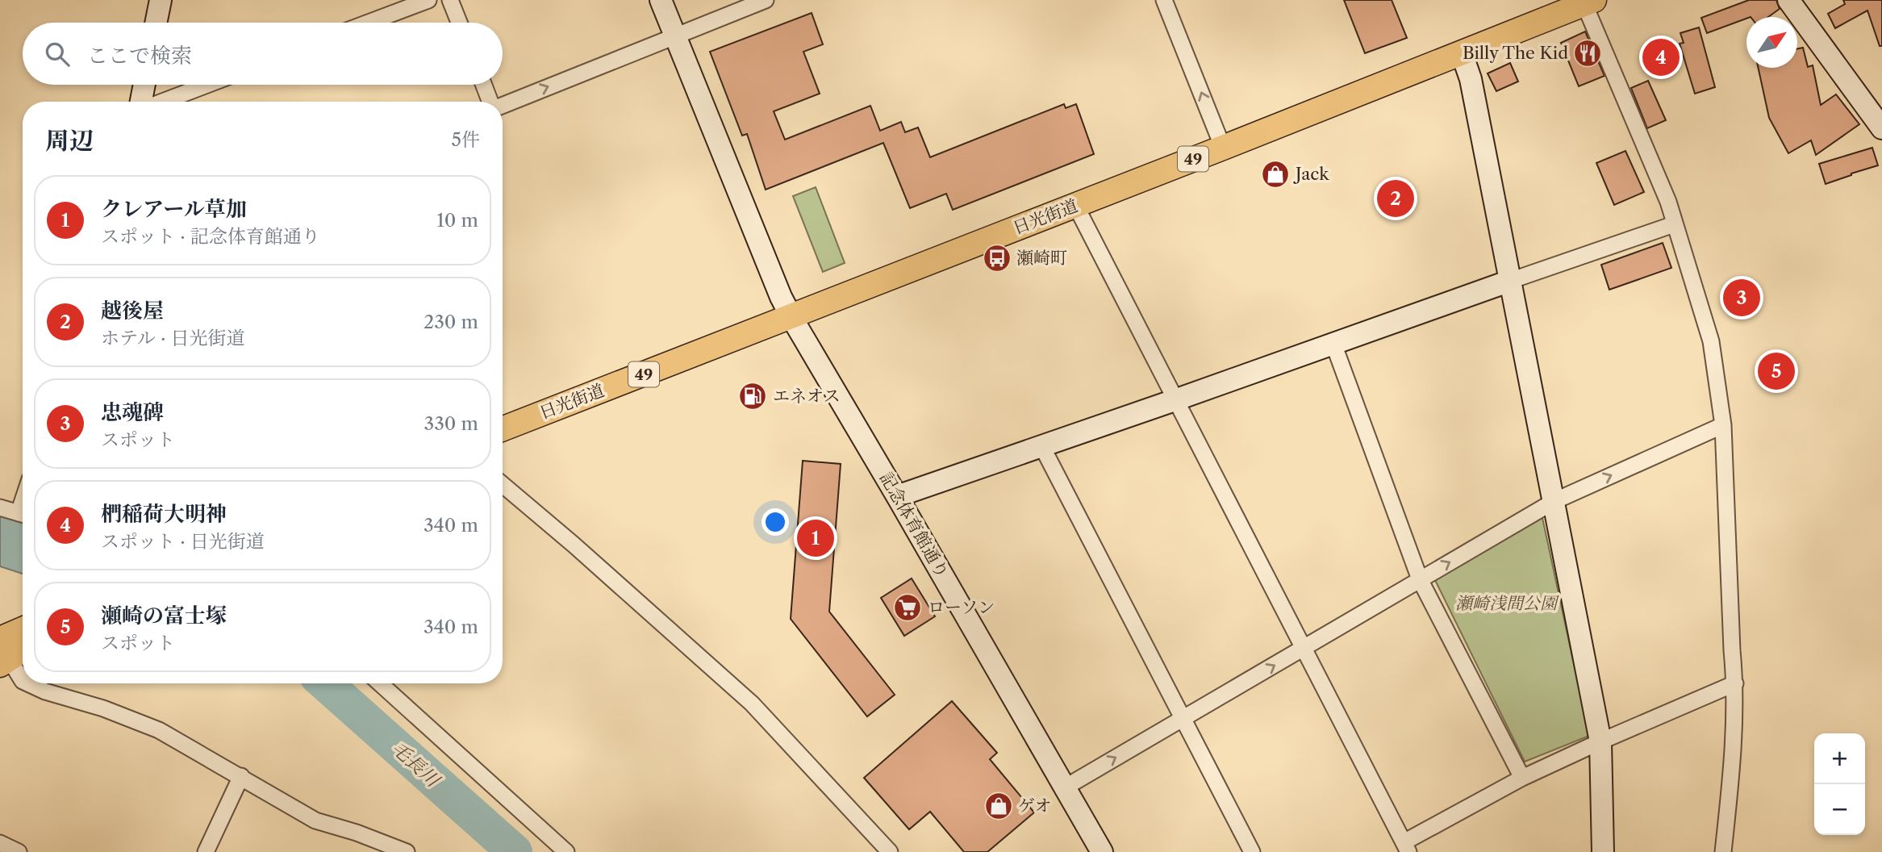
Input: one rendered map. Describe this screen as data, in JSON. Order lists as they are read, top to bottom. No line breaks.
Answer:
{"streets":{"main road":["49","日光街道"],"street":["記念体育館通り"]},"crossings":[["日光街道","記念体育館通り"]],"water":["毛長川"],"parks":["瀬崎浅間公園"],"places":{"restaurant":["Billy The Kid"],"shop":["Jack","ゲオ"],"bus stop":["瀬崎町"],"fuel station":["エネオス"],"supermarket":["ローソン"]},"north":"top right","page":{"search":"ここで検索","pins":["4","2","3","5","1"],"heading":["周辺","5件"],"list":[{"mark":"1","name":"クレアール草加","note":"スポット · 記念体育館通り","value":"10 m"},{"mark":"2","name":"越後屋","note":"ホテル · 日光街道","value":"230 m"},{"mark":"3","name":"忠魂碑","note":"スポット","value":"330 m"},{"mark":"4","name":"椚稲荷大明神","note":"スポット · 日光街道","value":"340 m"},{"mark":"5","name":"瀬崎の富士塚","note":"スポット","value":"340 m"}],"map_buttons":["+","−"]}}
